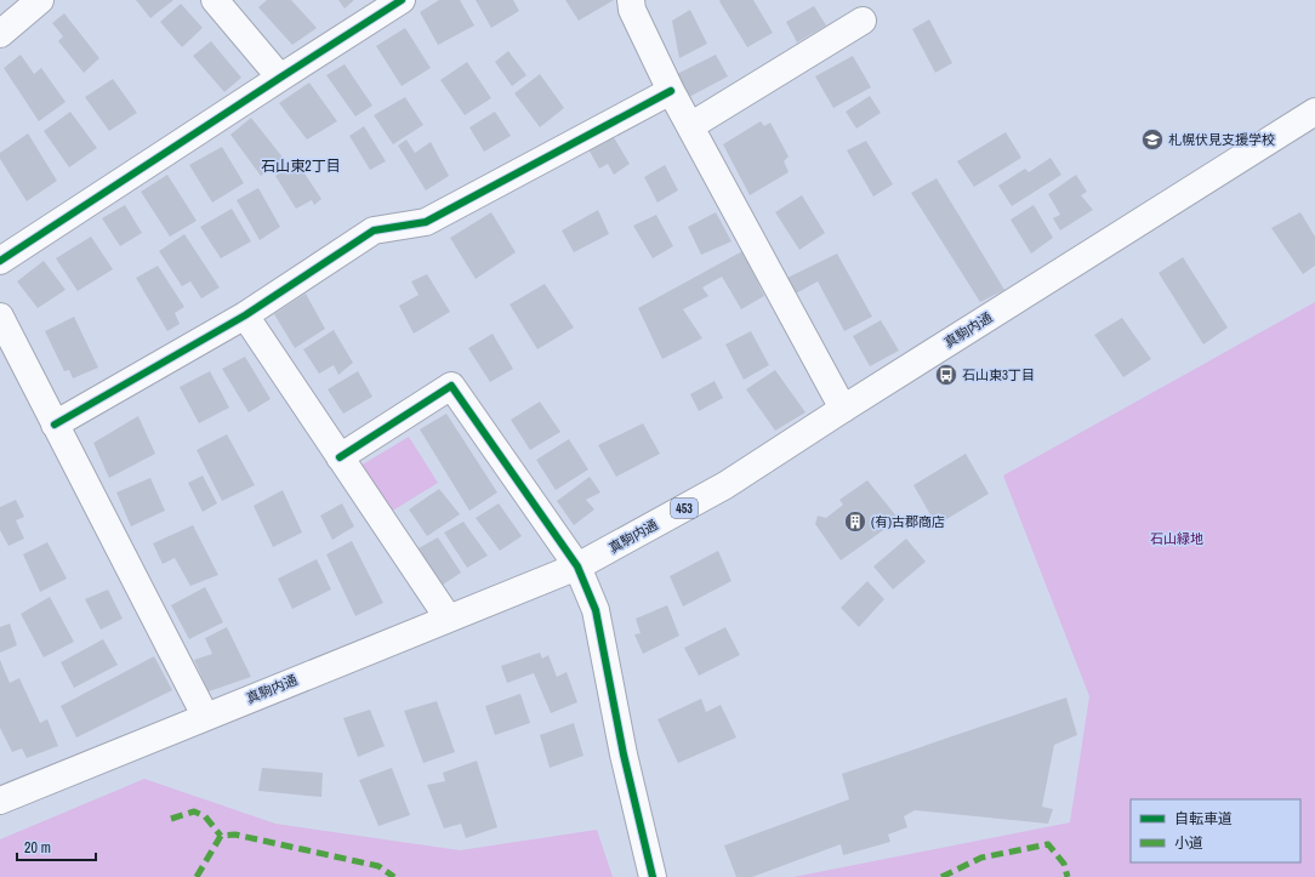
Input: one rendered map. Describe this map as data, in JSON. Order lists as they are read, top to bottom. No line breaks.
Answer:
{"streets":{"main road":["真駒内通","453"]},"districts":["石山東2丁目"],"parks":["石山緑地"],"places":{"school or university":["札幌伏見支援学校"],"bus stop":["石山東3丁目"],"building":["(有)古郡商店"]},"legend":["自転車道","小道"],"scale_bar":"20 m"}
